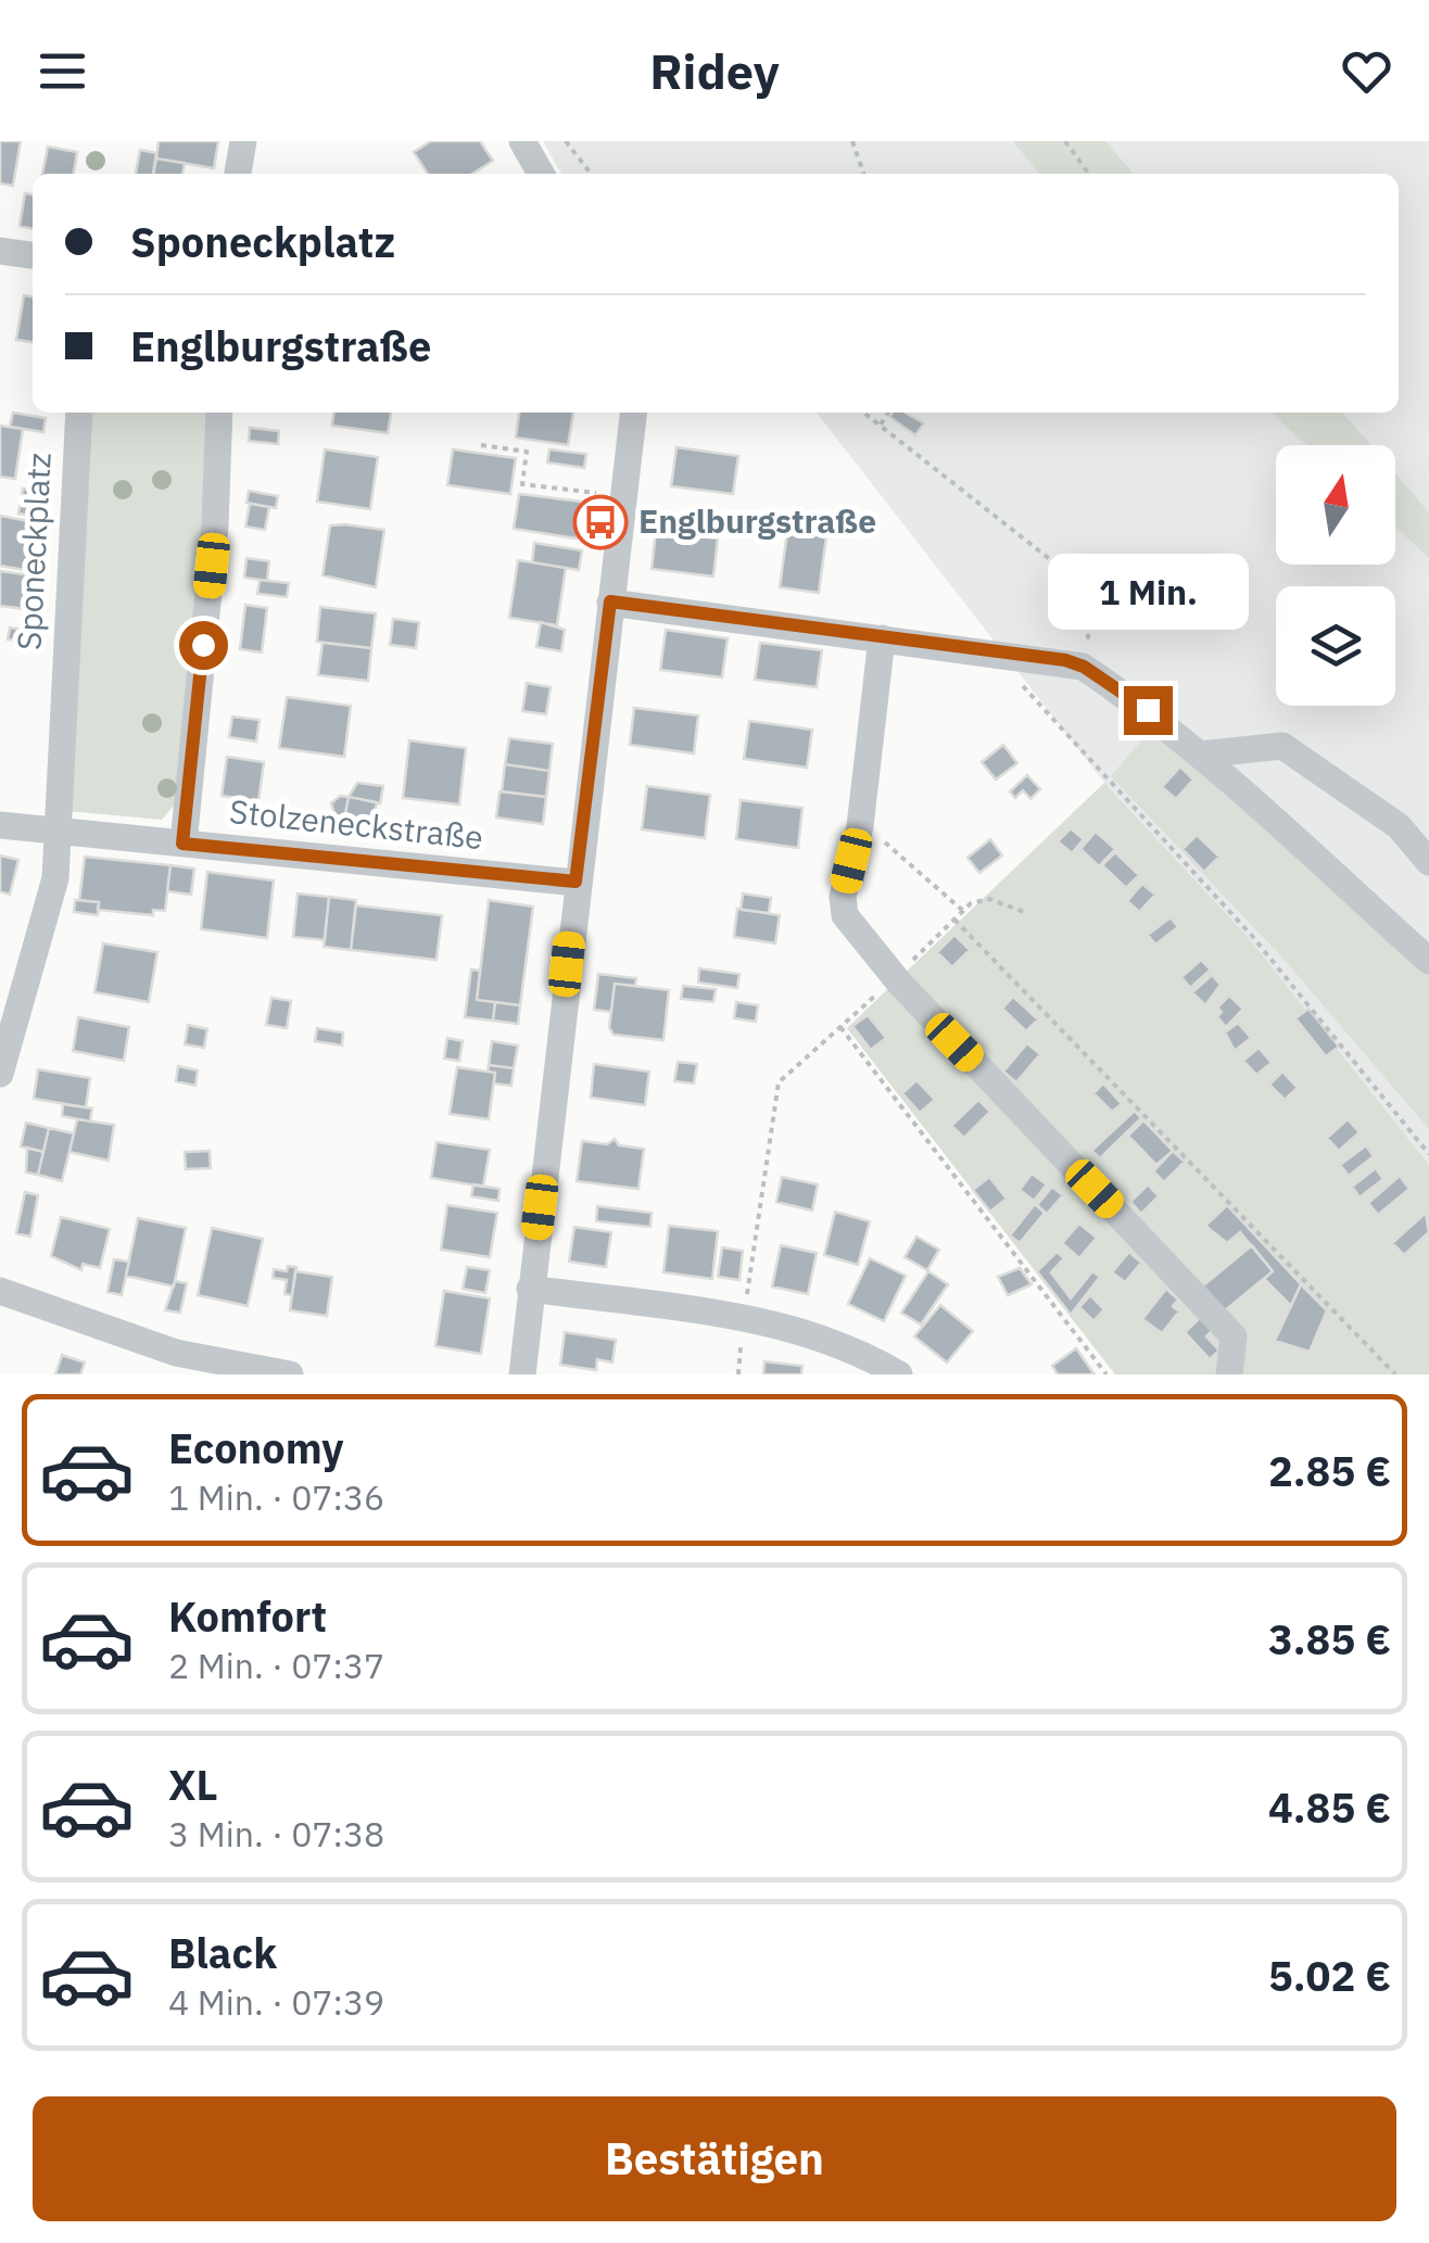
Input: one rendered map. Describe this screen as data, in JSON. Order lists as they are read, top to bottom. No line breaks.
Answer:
{"streets":{"street":["Sponeckplatz","Stolzeneckstraße"]},"crossings":[["Sponeckplatz","Stolzeneckstraße"]],"places":{"bus stop":["Englburgstraße"]},"north":"top","page":{"header":"Ridey","banner":["Sponeckplatz","Englburgstraße"],"bubble":"1 Min.","list":[{"name":"Economy","note":"1 Min. · 07:36","value":"2.85 €"},{"name":"Komfort","note":"2 Min. · 07:37","value":"3.85 €"},{"name":"XL","note":"3 Min. · 07:38","value":"4.85 €"},{"name":"Black","note":"4 Min. · 07:39","value":"5.02 €"}],"buttons":"Bestätigen"}}
